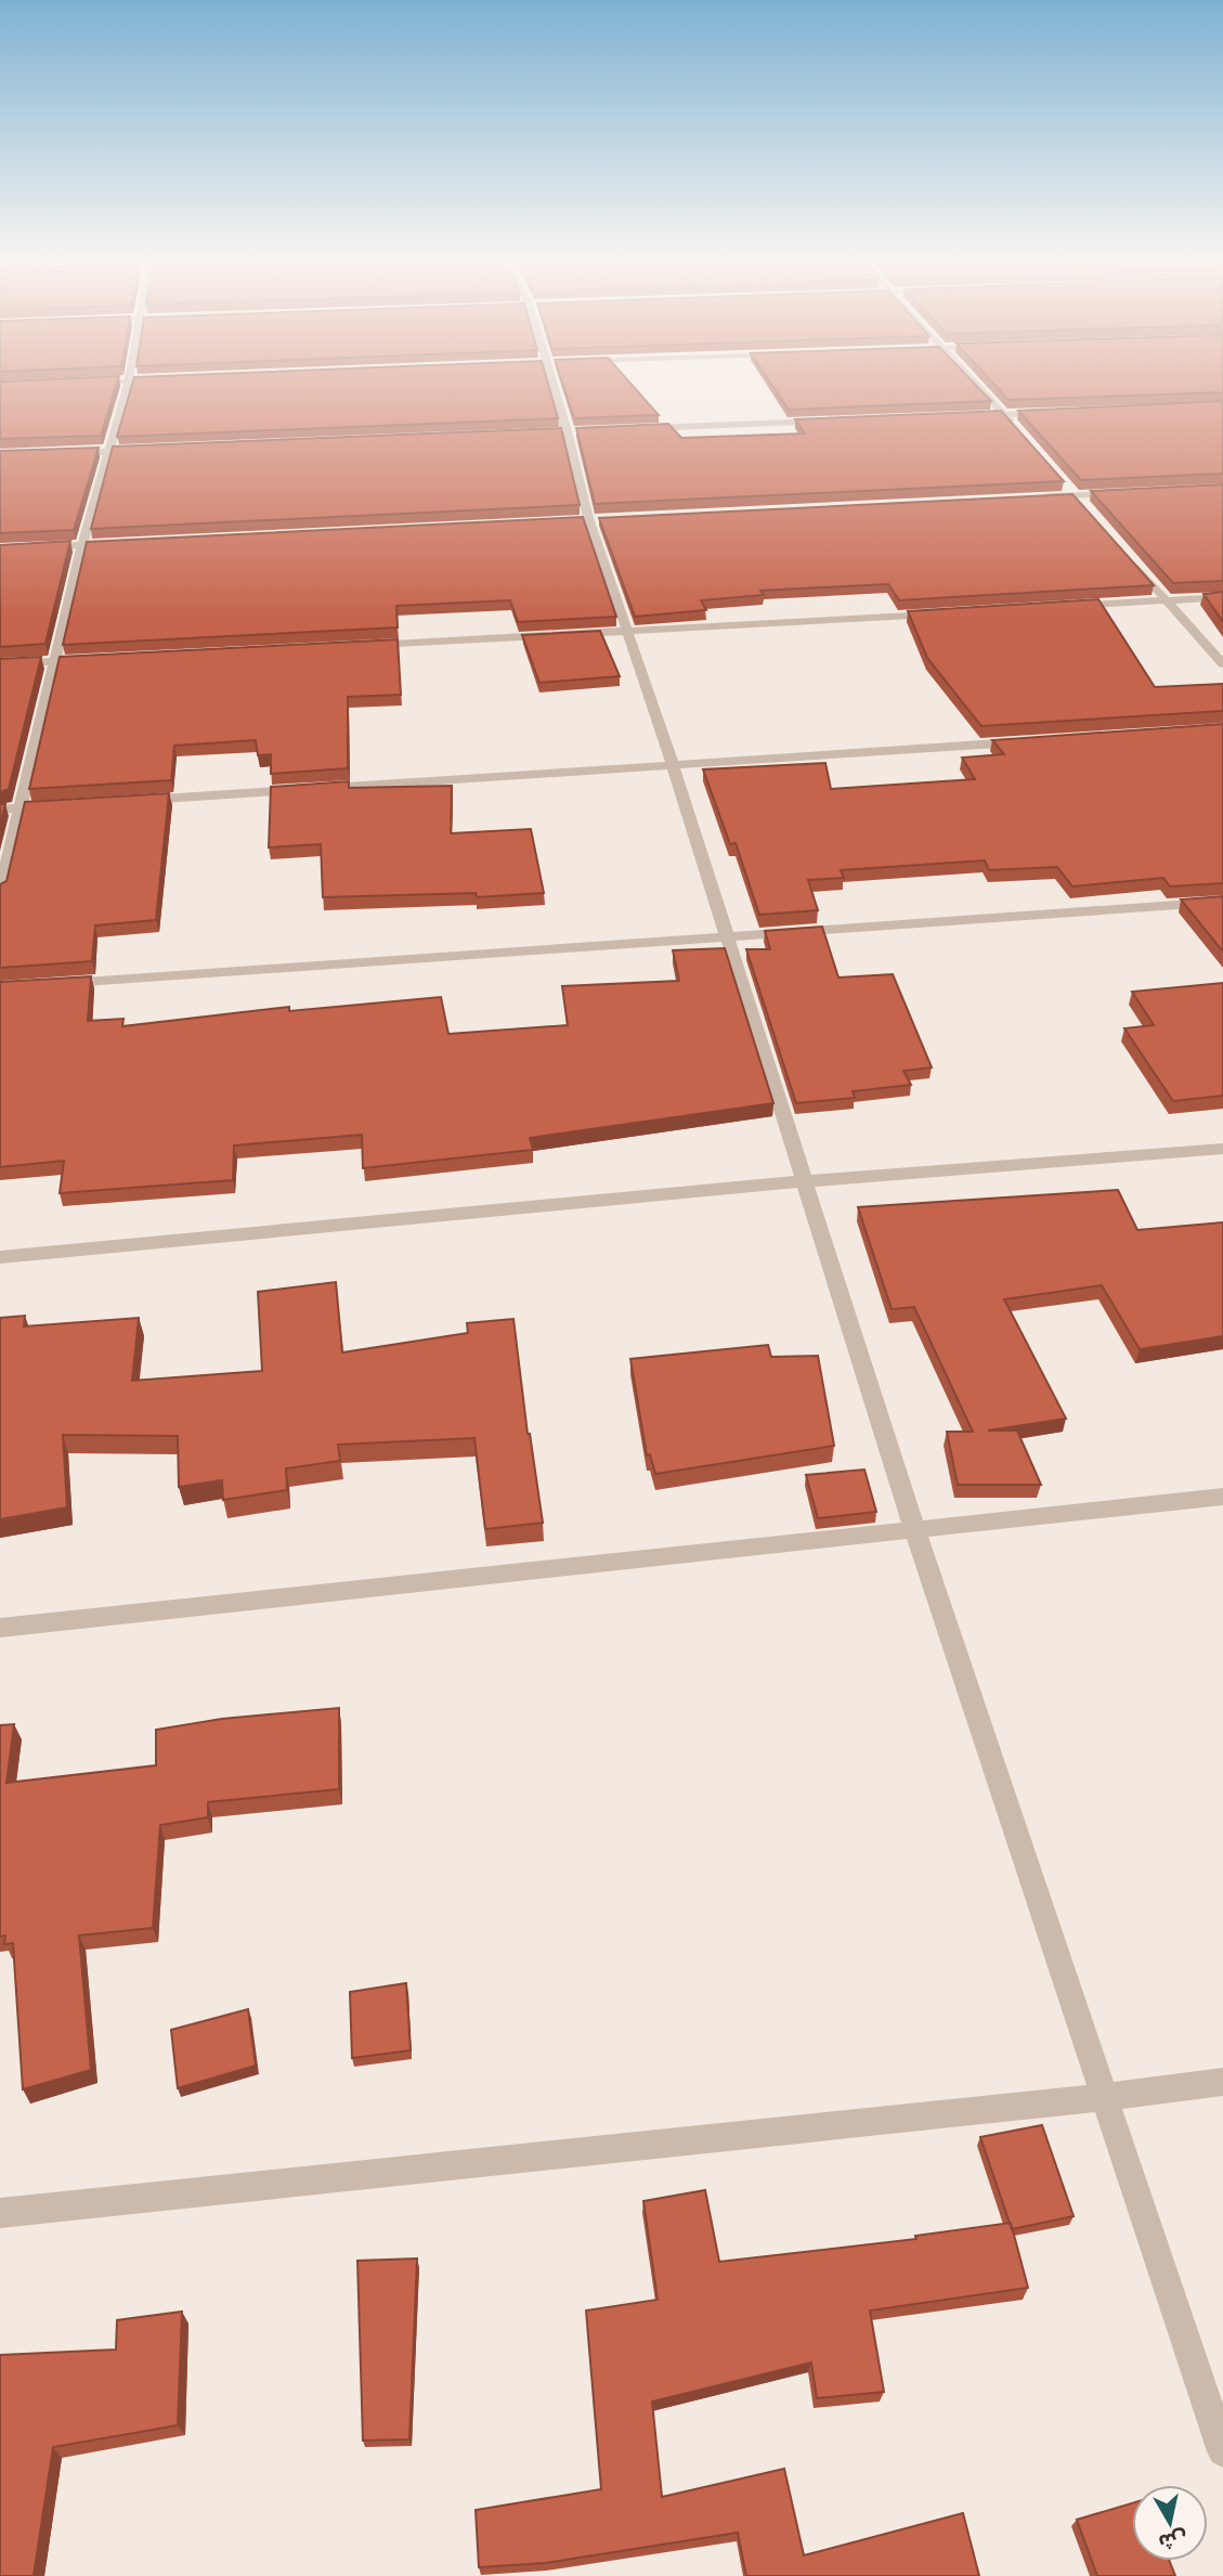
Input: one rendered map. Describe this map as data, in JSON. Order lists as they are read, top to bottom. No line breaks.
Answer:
{"north":"bottom"}
